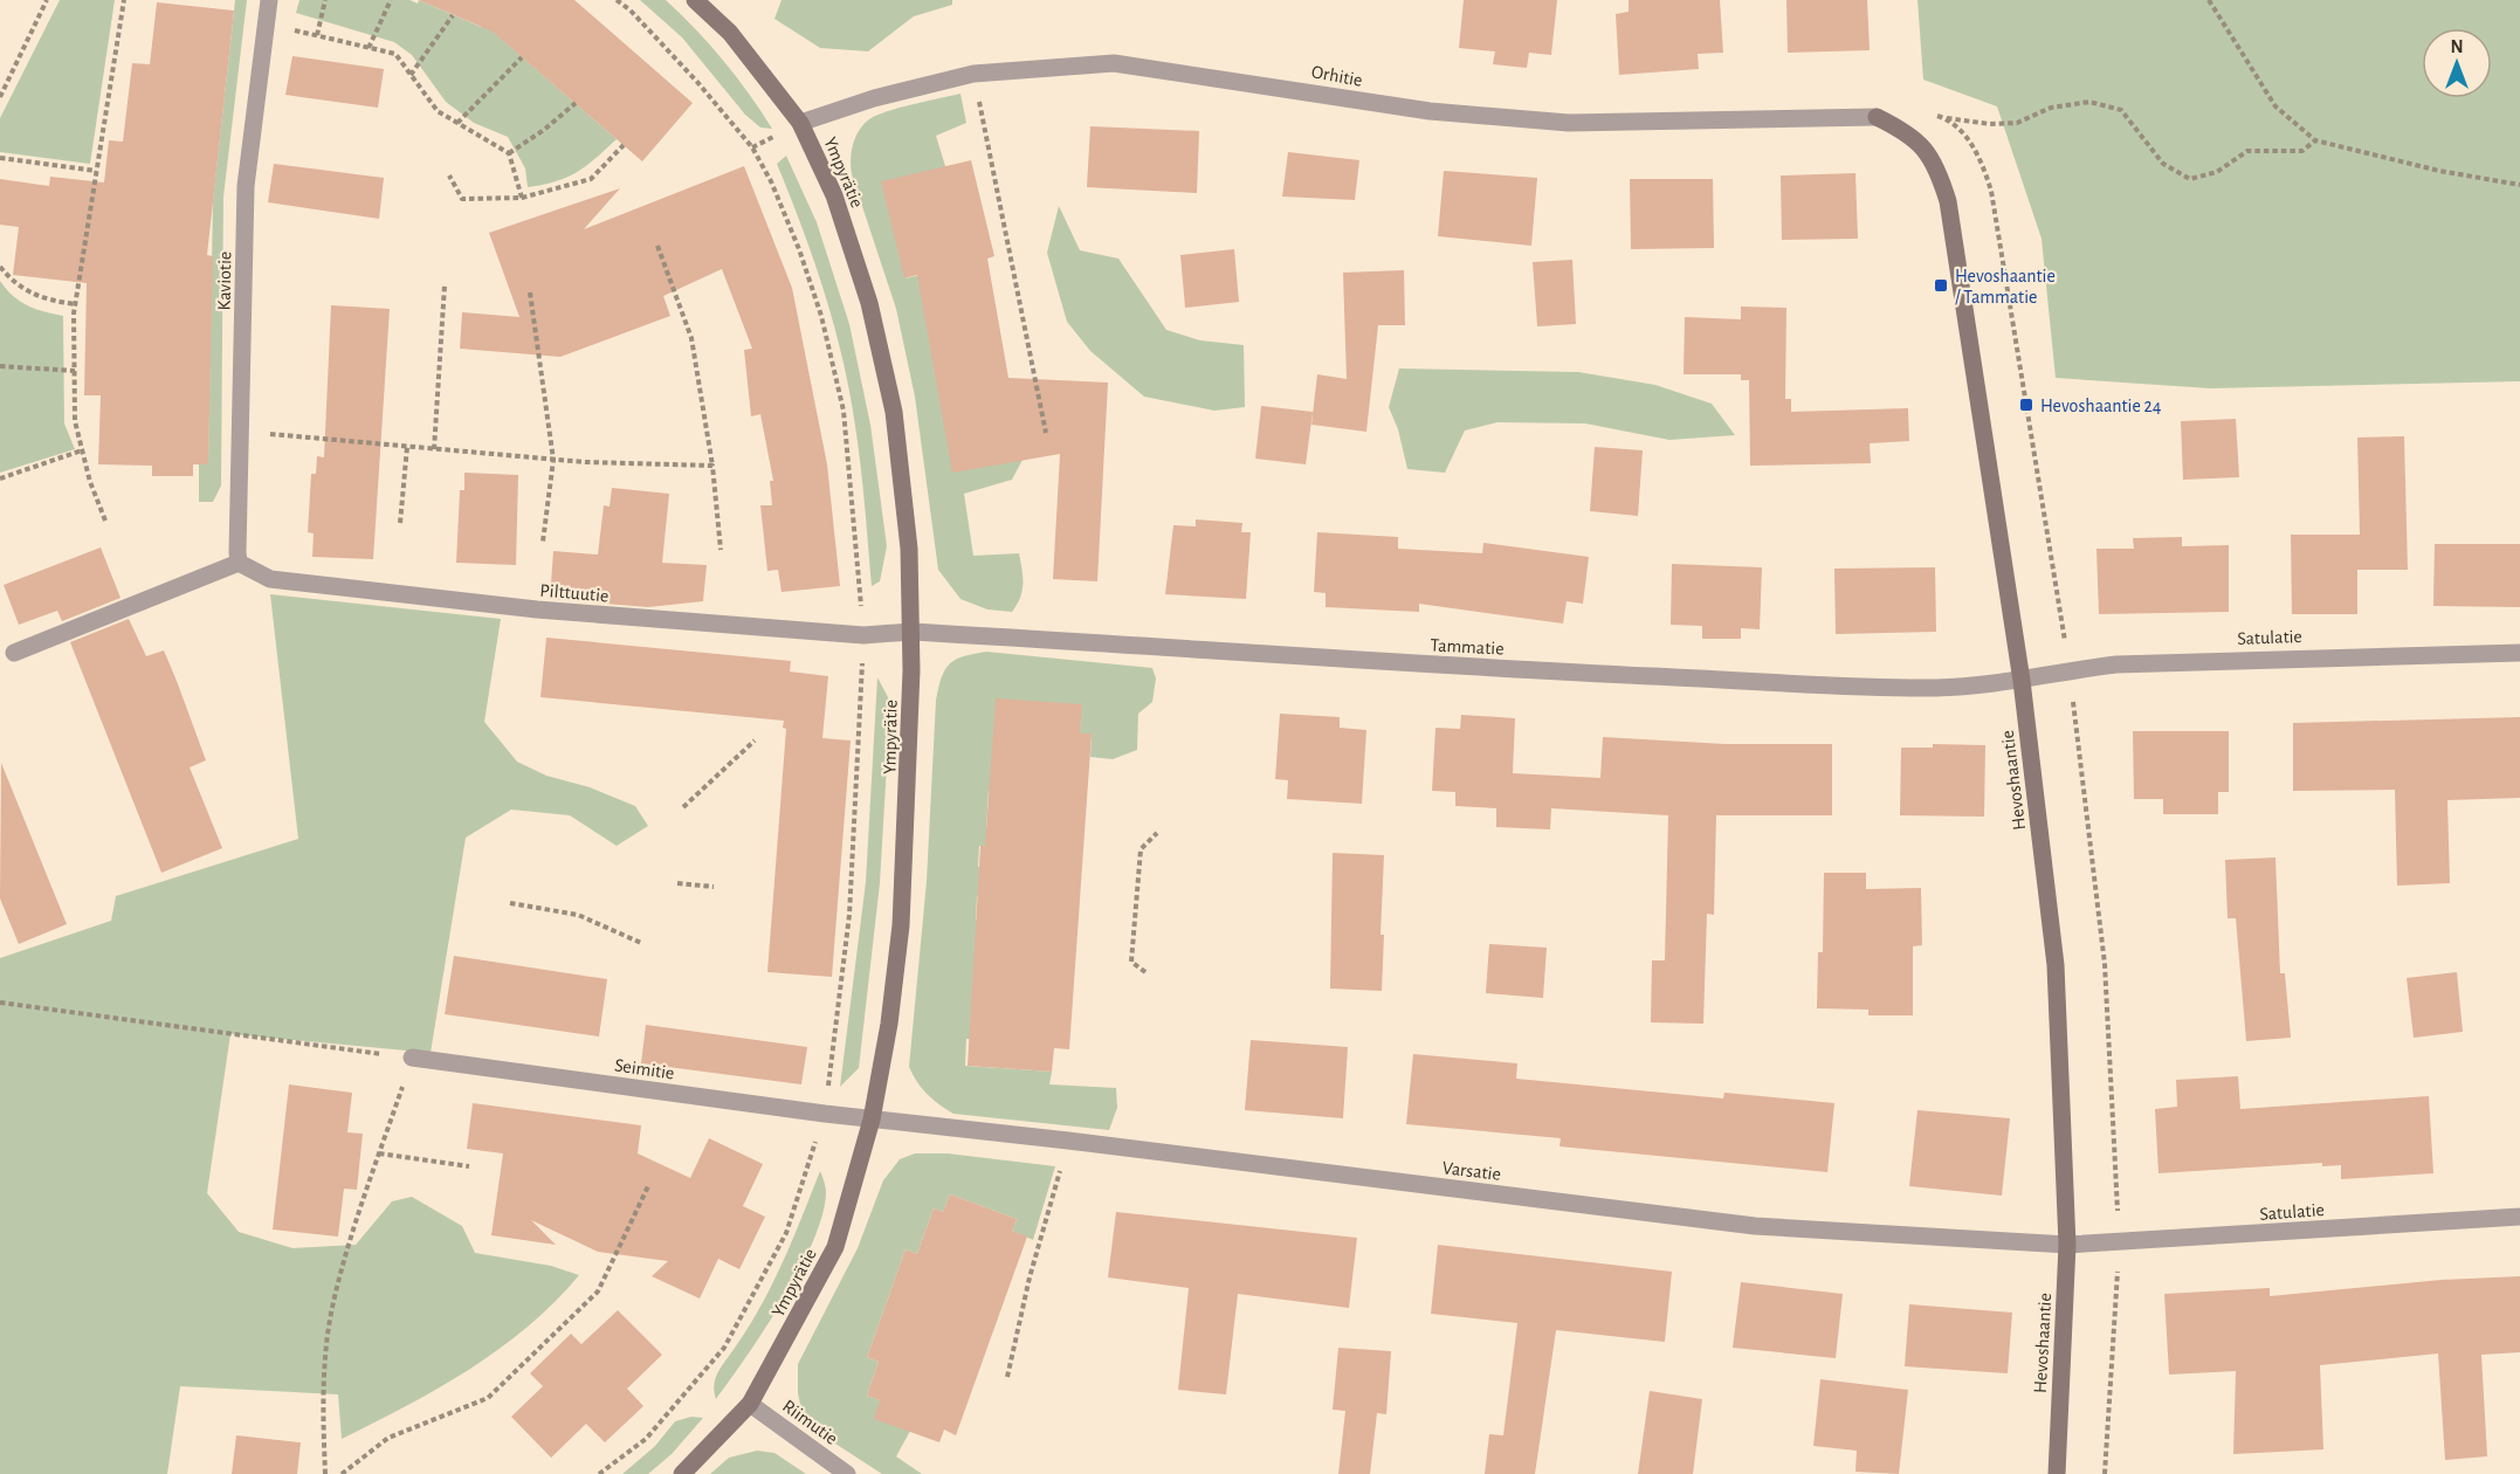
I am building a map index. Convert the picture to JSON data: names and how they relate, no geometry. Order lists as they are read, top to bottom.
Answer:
{
  "streets": {
    "street": [
      "Orhitie",
      "Ympyrätie",
      "Kaviotie",
      "Pilttuutie",
      "Satulatie",
      "Tammatie",
      "Hevoshaantie",
      "Seimitie",
      "Varsatie",
      "Riimutie"
    ]
  },
  "crossings": [
    ["Orhitie", "Ympyrätie"],
    ["Orhitie", "Hevoshaantie"],
    ["Ympyrätie", "Pilttuutie"],
    ["Ympyrätie", "Tammatie"],
    ["Ympyrätie", "Seimitie"],
    ["Ympyrätie", "Varsatie"],
    ["Ympyrätie", "Riimutie"],
    ["Kaviotie", "Pilttuutie"],
    ["Pilttuutie", "Tammatie"],
    ["Satulatie", "Tammatie"],
    ["Satulatie", "Hevoshaantie"],
    ["Satulatie", "Varsatie"],
    ["Tammatie", "Hevoshaantie"],
    ["Hevoshaantie", "Varsatie"],
    ["Seimitie", "Varsatie"]
  ],
  "places": {
    "transit": ["Hevoshaantie / Tammatie", "Hevoshaantie 24"]
  },
  "north": "top"
}
